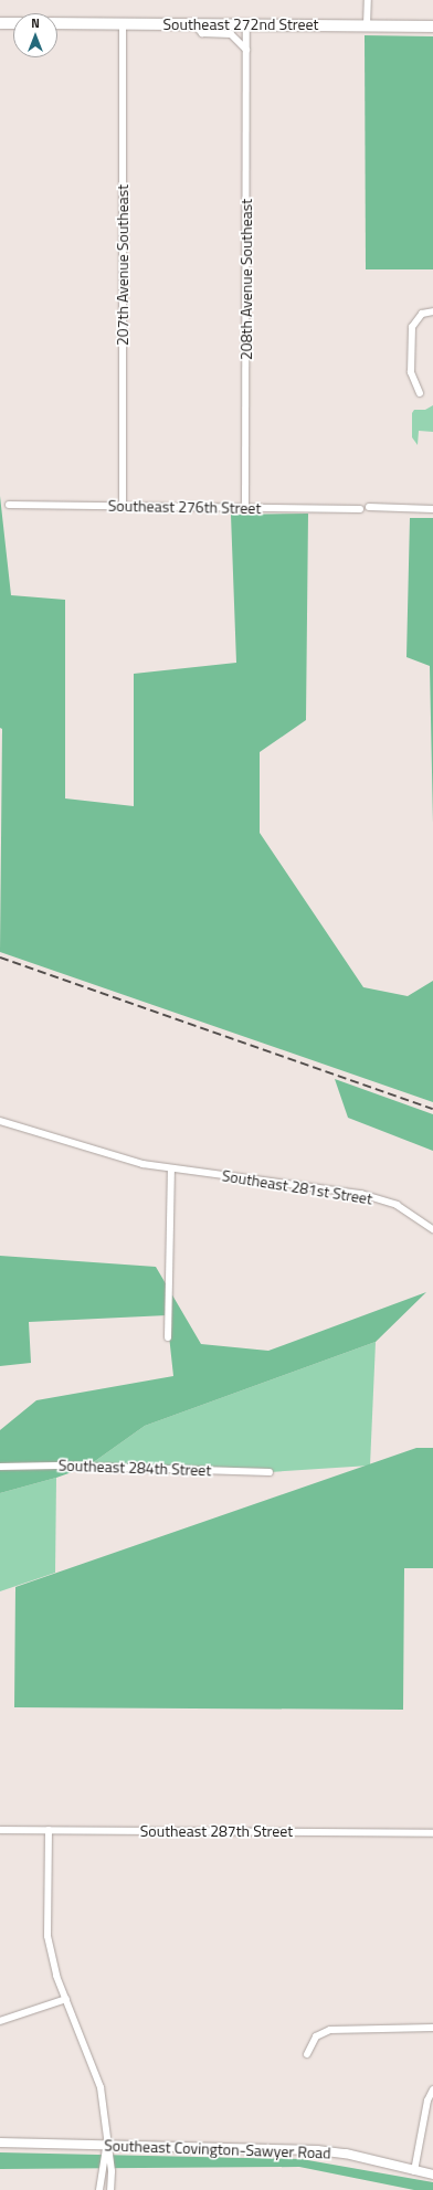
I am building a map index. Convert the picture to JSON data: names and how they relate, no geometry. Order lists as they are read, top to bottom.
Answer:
{
  "streets": {
    "main road": ["Southeast 272nd Street"],
    "street": [
      "207th Avenue Southeast",
      "208th Avenue Southeast",
      "Southeast 276th Street",
      "Southeast 281st Street",
      "Southeast 284th Street",
      "Southeast 287th Street",
      "Southeast Covington-Sawyer Road"
    ]
  },
  "crossings": [
    ["Southeast 272nd Street", "207th Avenue Southeast"],
    ["Southeast 272nd Street", "208th Avenue Southeast"],
    ["207th Avenue Southeast", "Southeast 276th Street"],
    ["208th Avenue Southeast", "Southeast 276th Street"]
  ],
  "north": "top"
}
